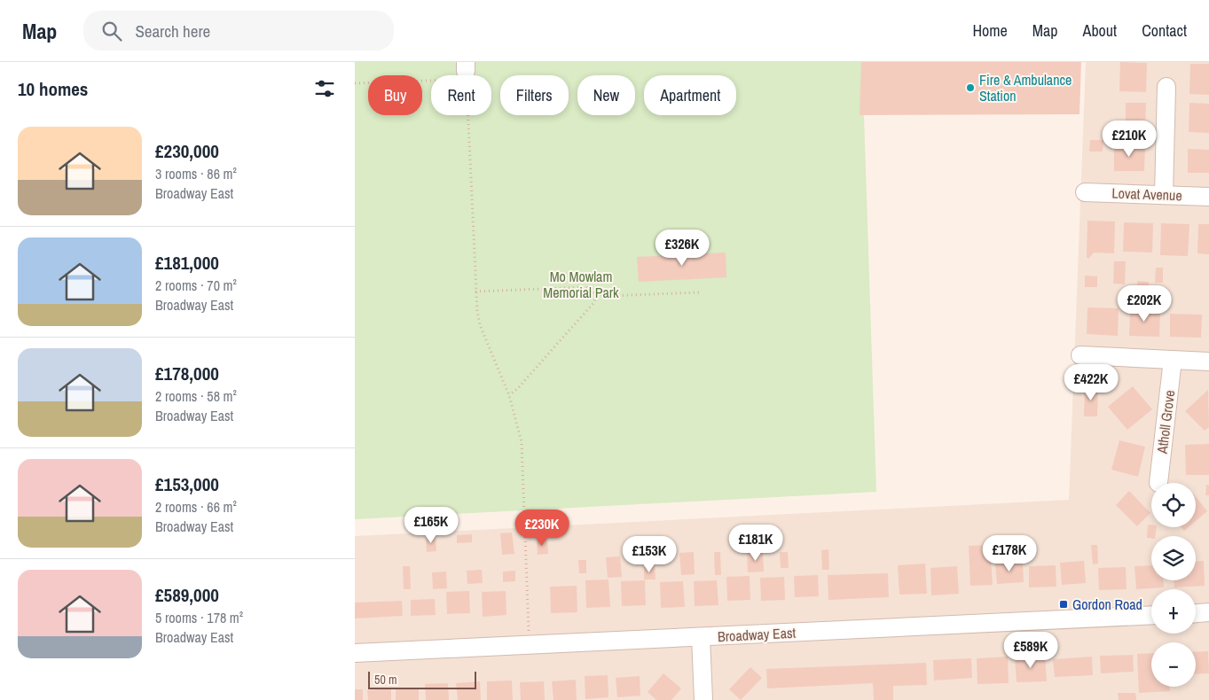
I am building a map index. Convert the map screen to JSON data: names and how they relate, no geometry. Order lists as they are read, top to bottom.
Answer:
{
  "streets": {
    "street": ["Lovat Avenue", "Atholl Grove", "Broadway East"]
  },
  "parks": ["Mo Mowlam Memorial Park"],
  "places": {
    "other": ["Fire & Ambulance Station"],
    "transit": ["Gordon Road"]
  },
  "scale_bar": "50 m",
  "page": {
    "header": "Map",
    "search": "Search here",
    "nav": [
      "Home",
      "Map",
      "About",
      "Contact"
    ],
    "heading": "10 homes",
    "chip": [
      "Buy",
      "Rent",
      "Filters",
      "New",
      "Apartment"
    ],
    "list": [
      {
        "name": "£230,000",
        "note": "3 rooms · 86 m² · Broadway East"
      },
      {
        "name": "£181,000",
        "note": "2 rooms · 70 m² · Broadway East"
      },
      {
        "name": "£178,000",
        "note": "2 rooms · 58 m² · Broadway East"
      },
      {
        "name": "£153,000",
        "note": "2 rooms · 66 m² · Broadway East"
      },
      {
        "name": "£589,000",
        "note": "5 rooms · 178 m² · Broadway East"
      }
    ],
    "price": [
      "£210K",
      "£326K",
      "£202K",
      "£422K",
      "£165K",
      "£230K",
      "£181K",
      "£178K",
      "£153K",
      "£589K"
    ],
    "map_buttons": ["+", "−"],
    "scale": "50 m"
  }
}
